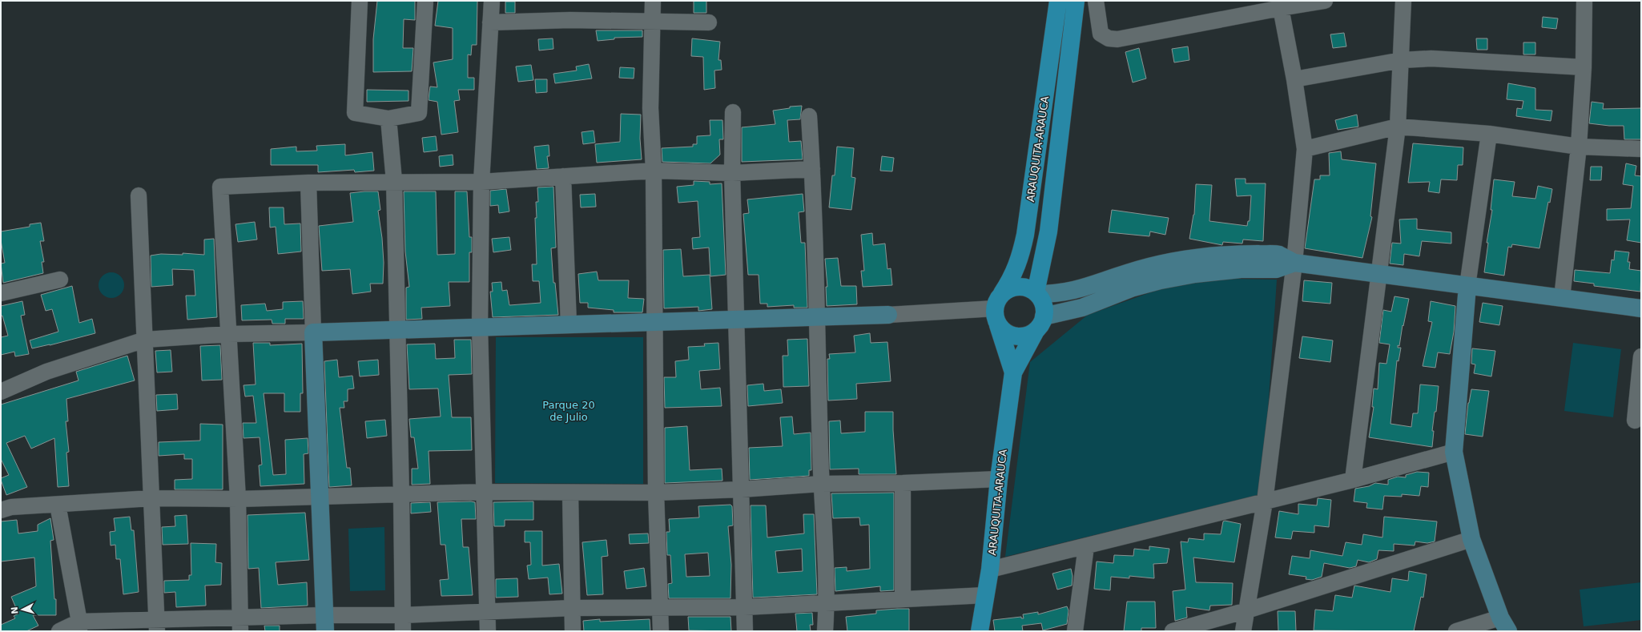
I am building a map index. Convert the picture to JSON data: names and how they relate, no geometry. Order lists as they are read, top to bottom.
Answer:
{
  "streets": {
    "main road": ["ARAUQUITA-ARAUCA"]
  },
  "parks": ["Parque 20 de Julio"],
  "north": "left"
}
